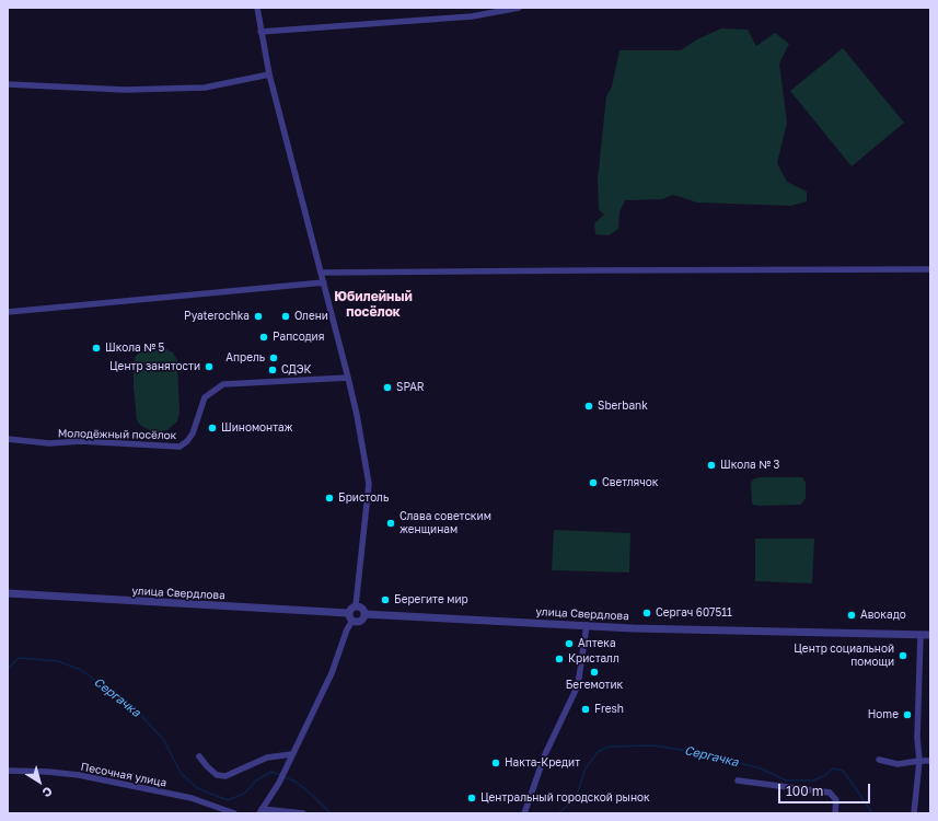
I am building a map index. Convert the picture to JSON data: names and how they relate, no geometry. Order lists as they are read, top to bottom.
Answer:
{
  "streets": {
    "street": ["Молодёжный посёлок", "улица Свердлова", "Песочная улица"]
  },
  "districts": ["Юбилейный посёлок"],
  "water": ["Сергачка"],
  "places": [
    "Pyaterochka",
    "Олени",
    "Рапсодия",
    "Школа № 5",
    "Апрель",
    "Центр занятости",
    "СДЭК",
    "SPAR",
    "Sberbank",
    "Шиномонтаж",
    "Школа № 3",
    "Светлячок",
    "Бристоль",
    "Слава советским женщинам",
    "Берегите мир",
    "Сергач 607511",
    "Авокадо",
    "Аптека",
    "Центр социальной помощи",
    "Кристалл",
    "Бегемотик",
    "Fresh",
    "Home",
    "Накта-Кредит",
    "Центральный городской рынок"
  ],
  "scale_bar": "100 m",
  "north": "bottom right"
}
